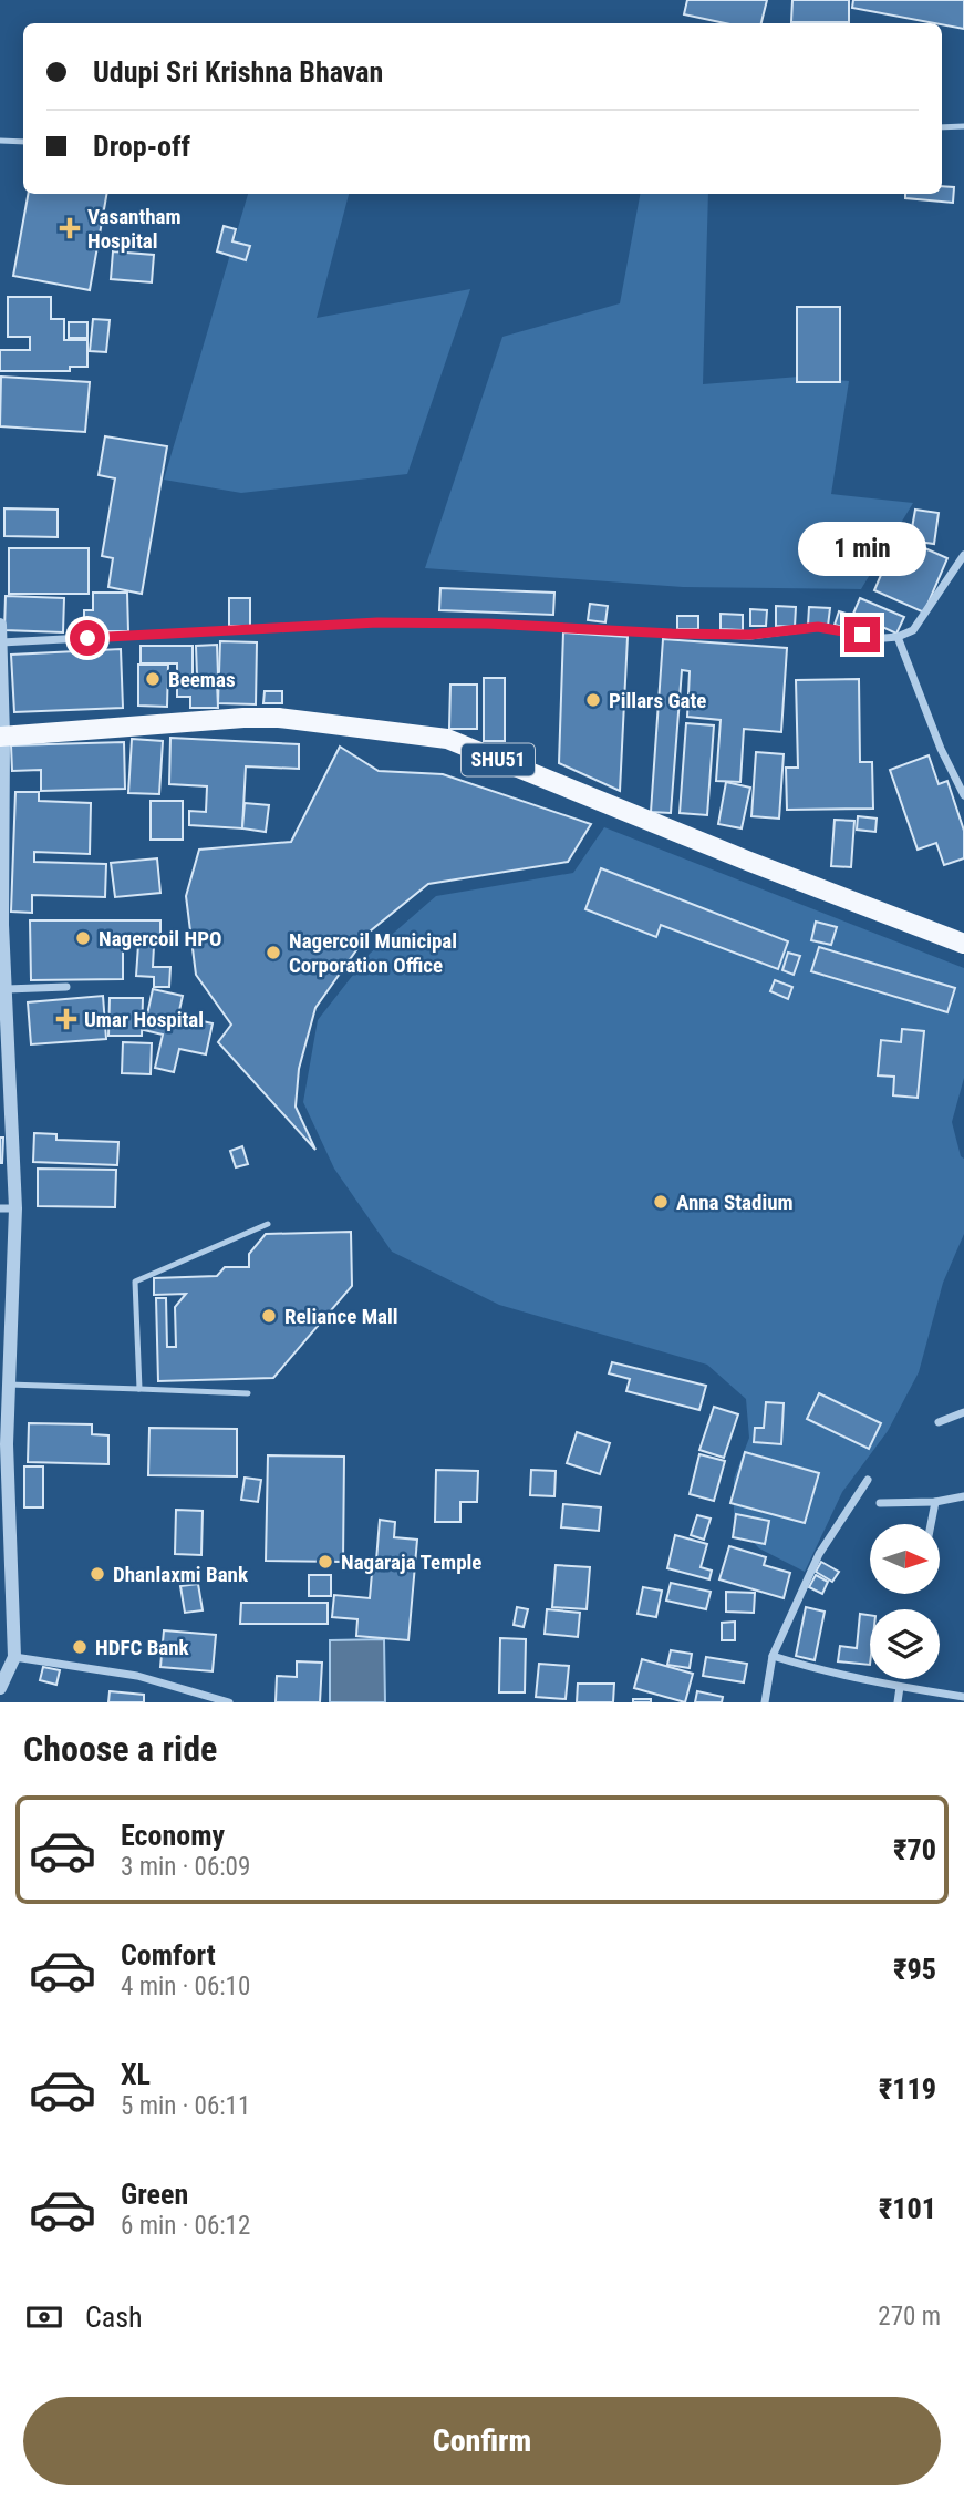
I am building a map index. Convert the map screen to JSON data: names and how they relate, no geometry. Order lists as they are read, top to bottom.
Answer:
{
  "streets": {
    "main road": ["SHU51"]
  },
  "places": {
    "health": ["Vasantham Hospital", "Umar Hospital"],
    "other": [
      "Beemas",
      "Pillars Gate",
      "Nagercoil HPO",
      "Nagercoil Municipal Corporation Office",
      "Anna Stadium",
      "Reliance Mall",
      "Nagaraja Temple",
      "Dhanlaxmi Bank",
      "HDFC Bank"
    ]
  },
  "north": "right",
  "page": {
    "banner": ["Udupi Sri Krishna Bhavan", "Drop-off"],
    "bubble": "1 min",
    "heading": "Choose a ride",
    "list": [
      {
        "name": "Economy",
        "note": "3 min · 06:09",
        "value": "₹70"
      },
      {
        "name": "Comfort",
        "note": "4 min · 06:10",
        "value": "₹95"
      },
      {
        "name": "XL",
        "note": "5 min · 06:11",
        "value": "₹119"
      },
      {
        "name": "Green",
        "note": "6 min · 06:12",
        "value": "₹101"
      }
    ],
    "pay": ["Cash", "270 m"],
    "buttons": "Confirm"
  }
}
